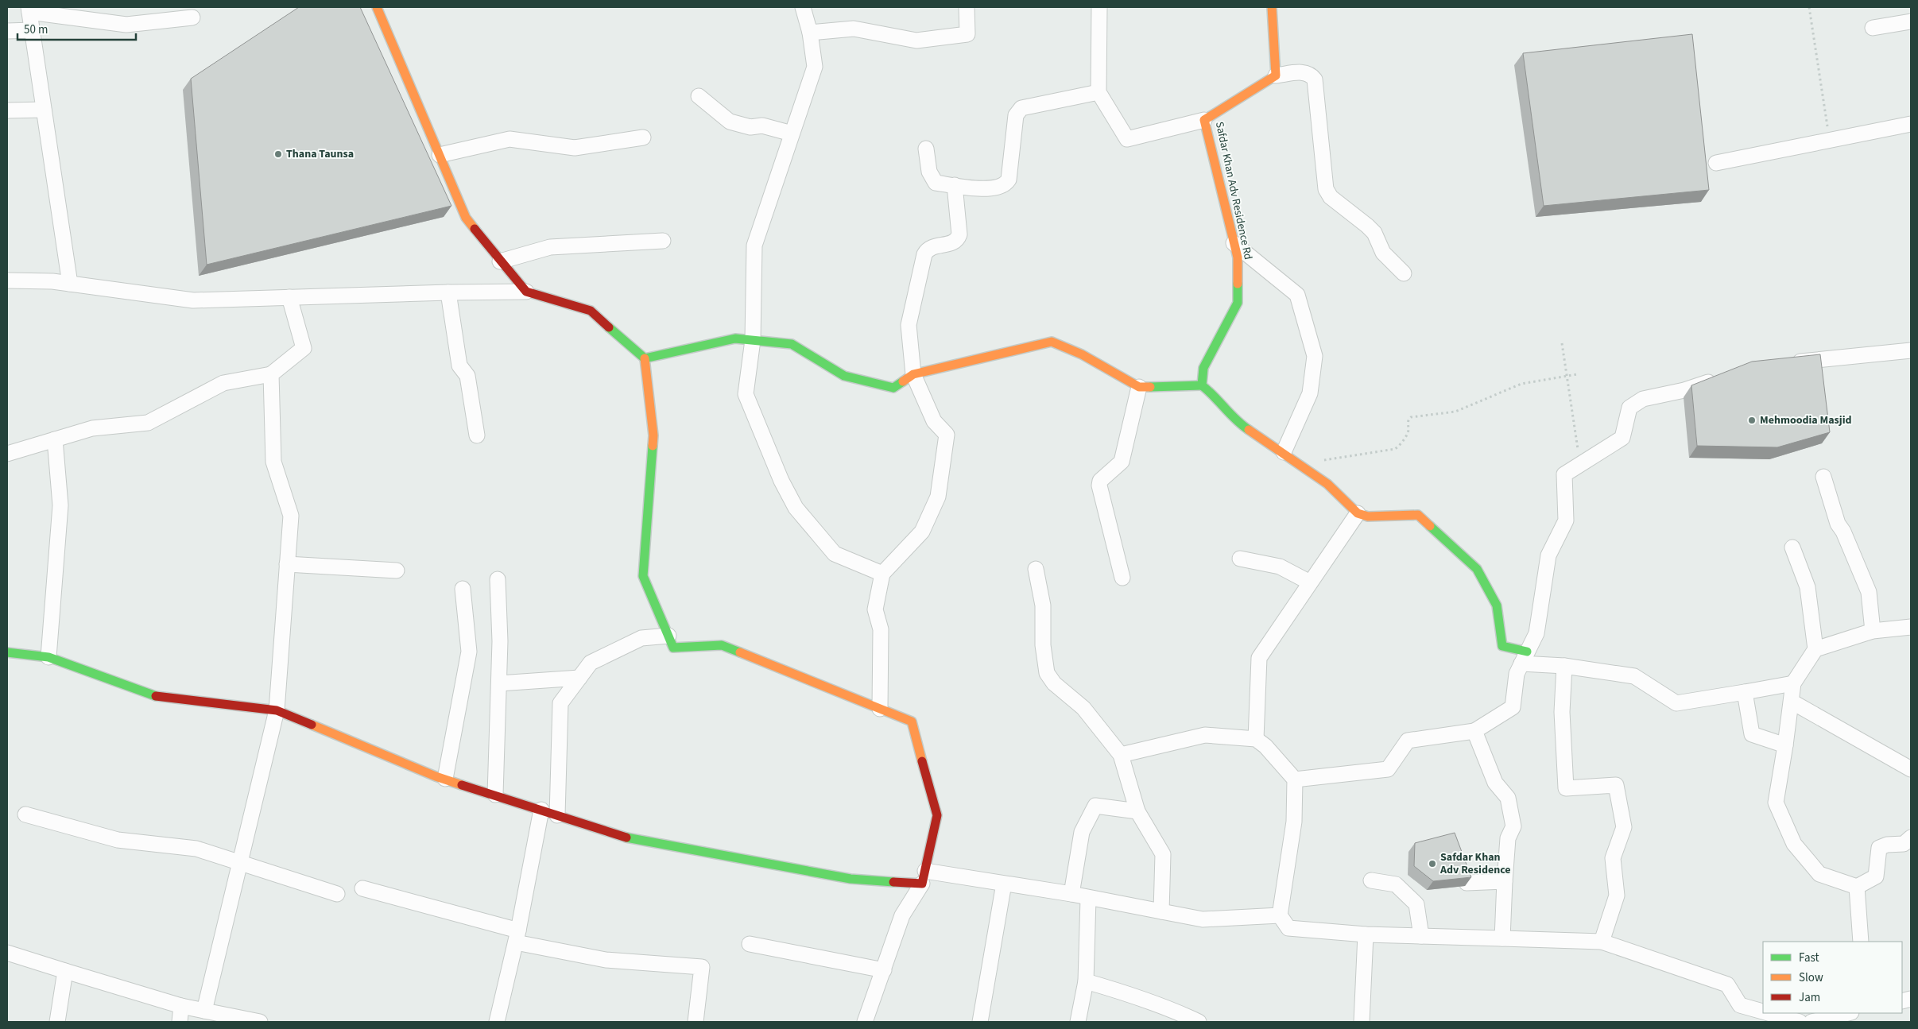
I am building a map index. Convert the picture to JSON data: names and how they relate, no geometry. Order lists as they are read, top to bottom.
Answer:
{
  "streets": {
    "street": ["Safdar Khan Adv Residence Rd"]
  },
  "places": ["Thana Taunsa", "Mehmoodia Masjid", "Safdar Khan Adv Residence"],
  "legend": ["Fast", "Slow", "Jam"],
  "scale_bar": "50 m"
}
